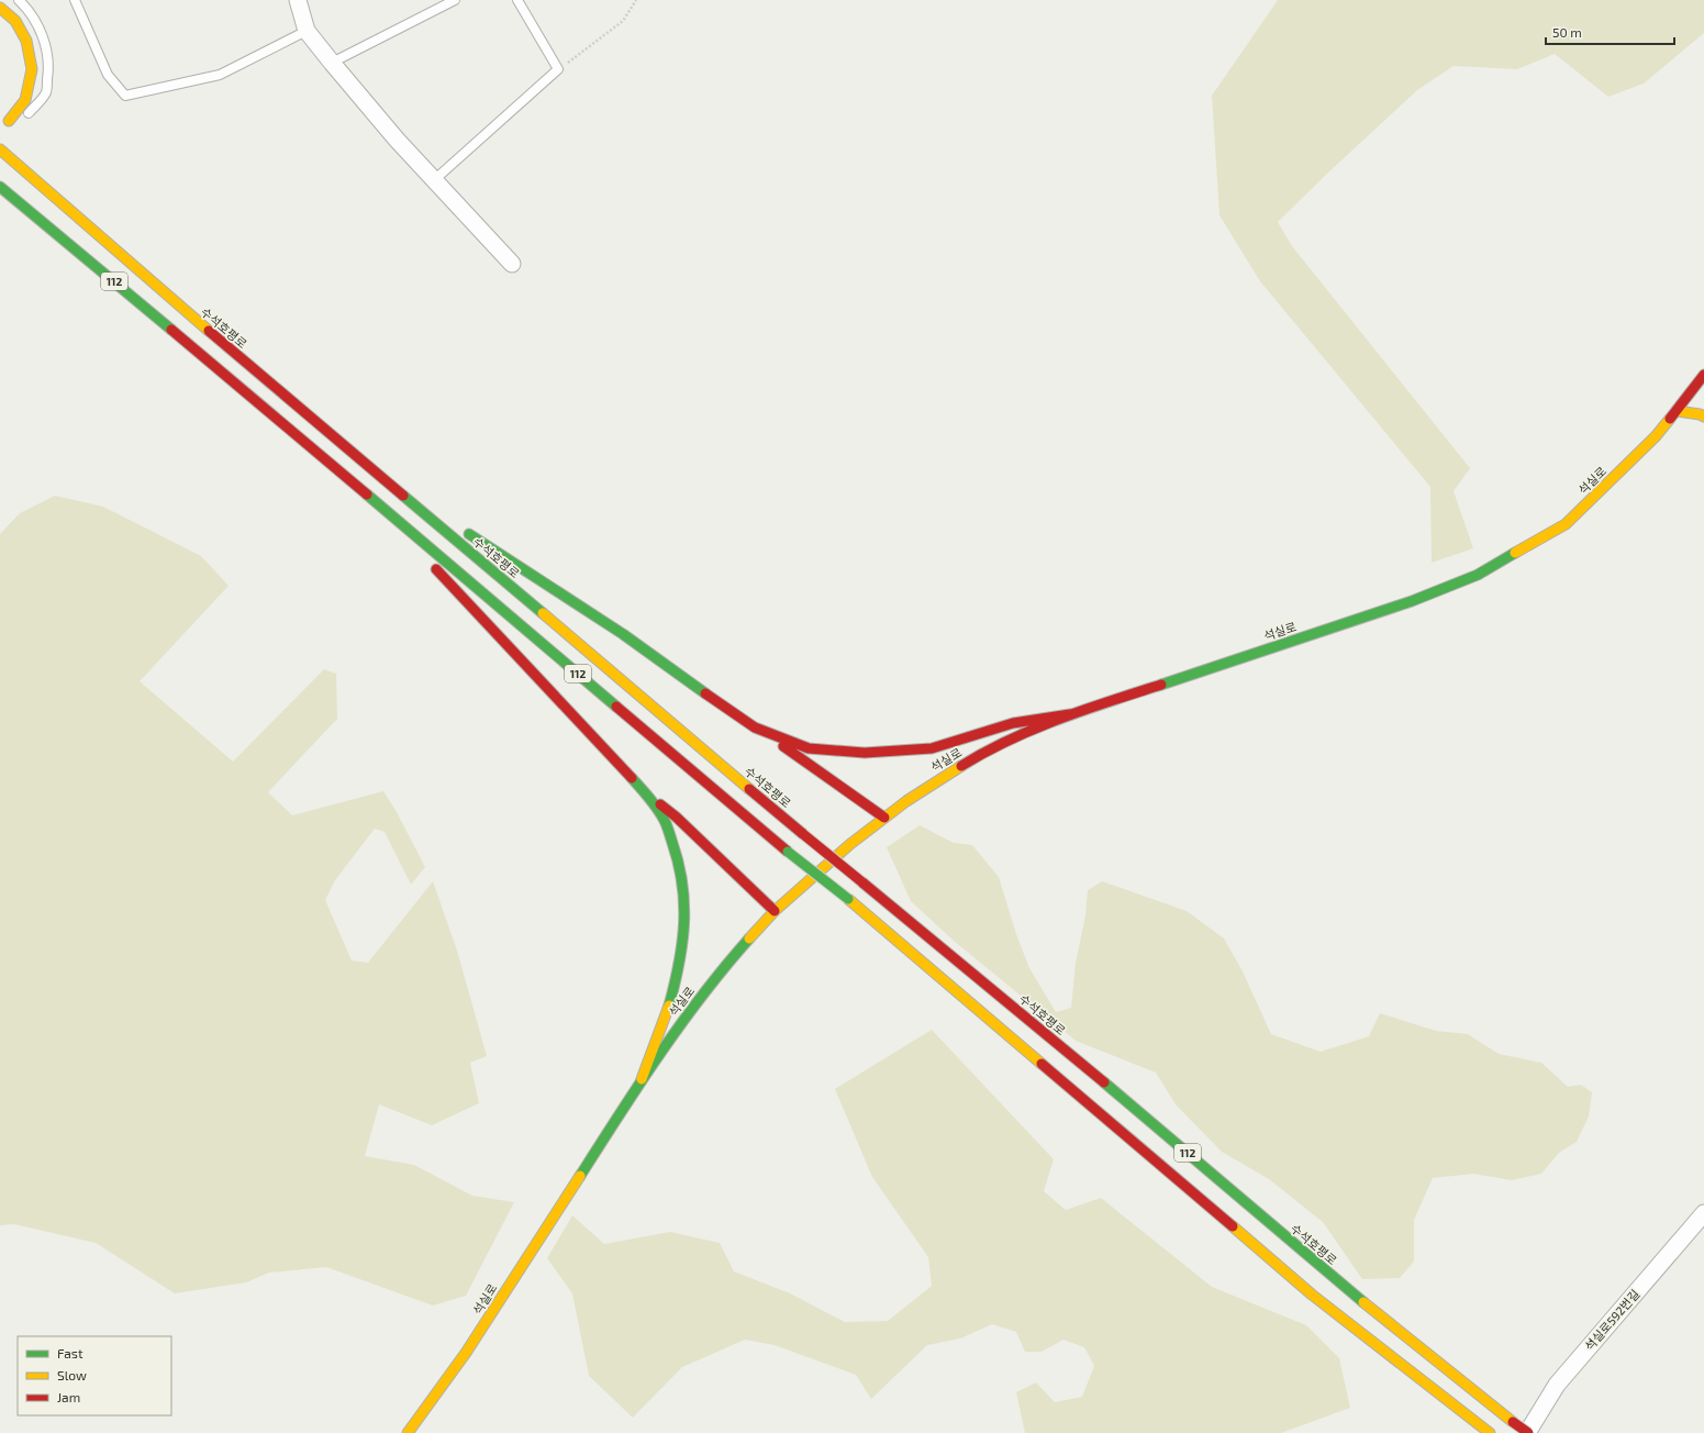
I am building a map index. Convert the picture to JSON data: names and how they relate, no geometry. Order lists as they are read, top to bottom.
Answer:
{
  "streets": {
    "main road": ["112", "수석호평로", "석실로"],
    "street": ["석실로592번길"]
  },
  "crossings": [
    ["수석호평로", "석실로592번길"]
  ],
  "legend": ["Fast", "Slow", "Jam"],
  "scale_bar": "50 m"
}
